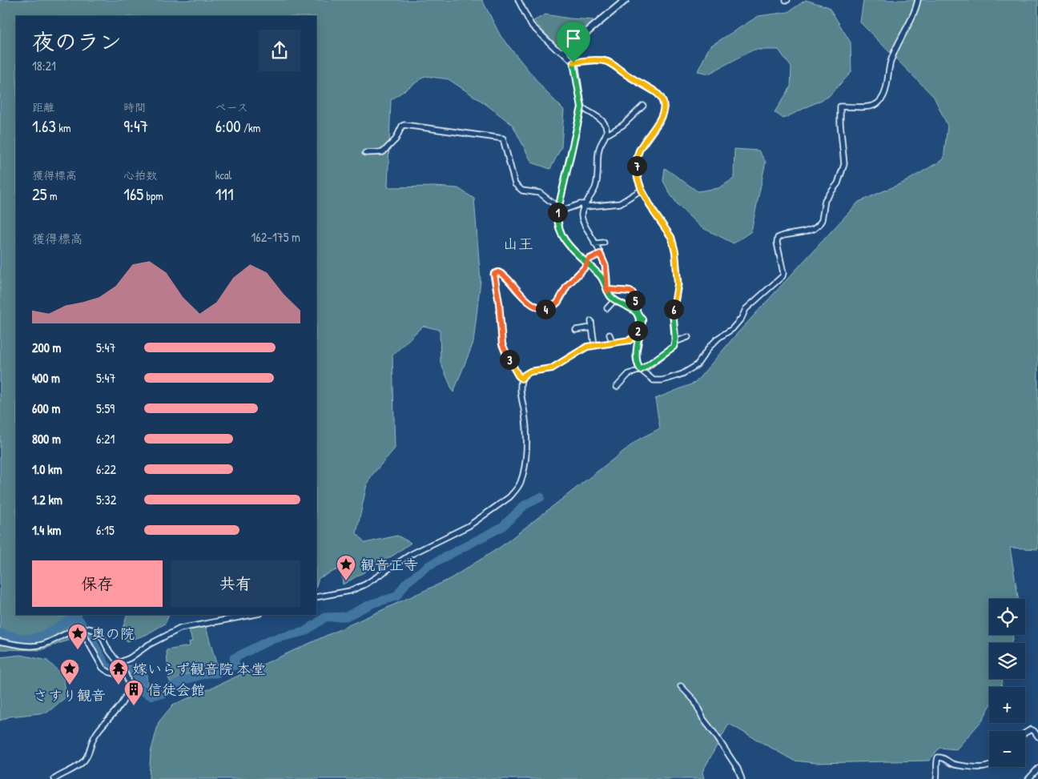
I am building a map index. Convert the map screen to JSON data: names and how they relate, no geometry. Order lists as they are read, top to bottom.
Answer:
{
  "districts": ["山王"],
  "places": {
    "place": ["観音正寺", "奥の院", "さすり観音"],
    "temple": ["嫁いらず観音院 本堂"],
    "building": ["信徒会館"]
  },
  "page": {
    "heading": ["夜のラン", "18:21"],
    "stats": [
      ["距離", "1.63 km"],
      ["時間", "9:47"],
      ["ペース", "6:00 /km"],
      ["獲得標高", "25 m"],
      ["心拍数", "165 bpm"],
      ["kcal", "111"]
    ],
    "pins": [
      "7",
      "1",
      "5",
      "4",
      "6",
      "2",
      "3"
    ],
    "chart": ["獲得標高", "162–175 m"],
    "list": [
      {
        "name": "200 m",
        "note": "5:47"
      },
      {
        "name": "400 m",
        "note": "5:47"
      },
      {
        "name": "600 m",
        "note": "5:59"
      },
      {
        "name": "800 m",
        "note": "6:21"
      },
      {
        "name": "1.0 km",
        "note": "6:22"
      },
      {
        "name": "1.2 km",
        "note": "5:32"
      },
      {
        "name": "1.4 km",
        "note": "6:15"
      }
    ],
    "buttons": ["保存", "共有"],
    "map_buttons": ["+", "−"]
  }
}
